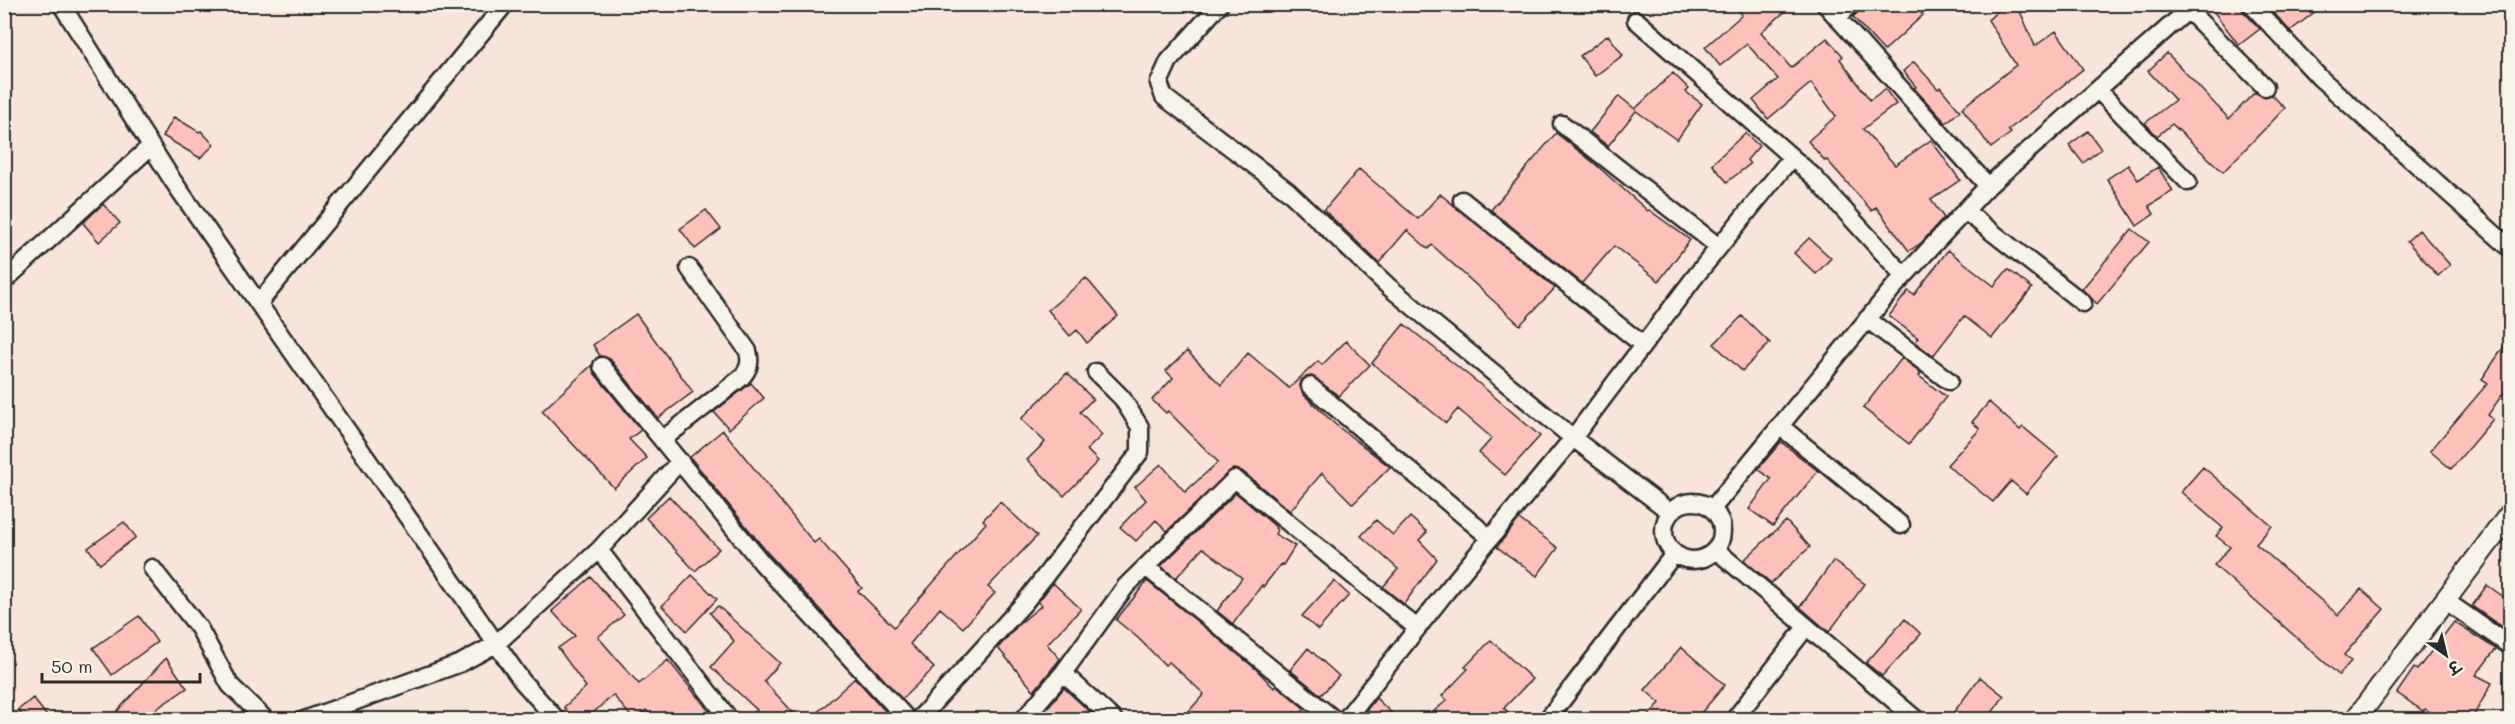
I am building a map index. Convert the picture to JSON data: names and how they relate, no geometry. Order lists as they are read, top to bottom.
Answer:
{
  "scale_bar": "50 m",
  "north": "bottom right"
}
